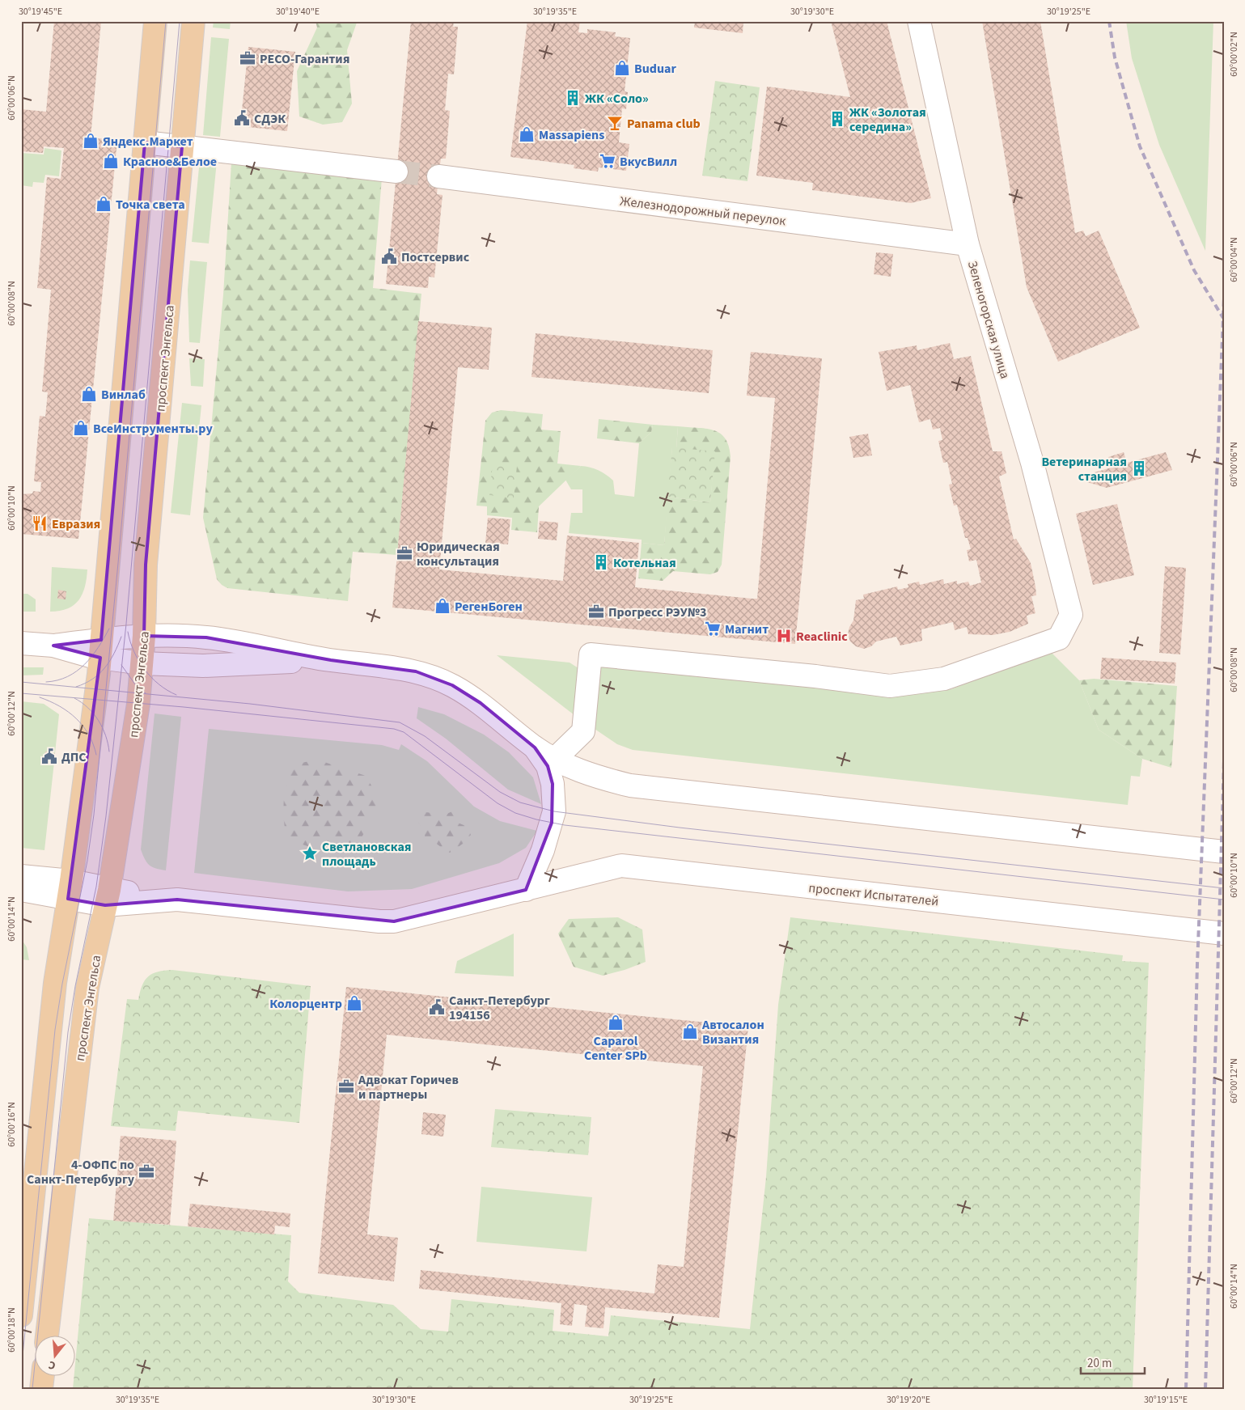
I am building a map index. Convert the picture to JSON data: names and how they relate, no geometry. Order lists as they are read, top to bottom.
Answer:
{
  "streets": {
    "main road": [
      "Железнодорожный переулок",
      "Зеленогорская улица",
      "проспект Энгельса",
      "проспект Испытателей"
    ]
  },
  "crossings": [
    ["Железнодорожный переулок", "Зеленогорская улица"]
  ],
  "places": {
    "office": [
      "РЕСО-Гарантия",
      "Юридическая консультация",
      "Прогресс РЭУ№3",
      "Адвокат Горичев и партнеры",
      "4-ОФПС по Санкт-Петербургу"
    ],
    "shop": [
      "Buduar",
      "Massapiens",
      "Яндекс.Маркет",
      "Красное&Белое",
      "Точка света",
      "Винлаб",
      "ВсеИнструменты.ру",
      "РегенБоген",
      "Колорцентр",
      "Caparol Сenter SPb",
      "Автосалон Византия"
    ],
    "building": [
      "ЖК «Соло»",
      "ЖК «Золотая середина»",
      "Ветеринарная станция",
      "Котельная"
    ],
    "public building": [
      "СДЭК",
      "Постсервис",
      "ДПС",
      "Санкт-Петербург 194156"
    ],
    "bar": ["Panama club"],
    "supermarket": ["ВкусВилл", "Магнит"],
    "restaurant": ["Евразия"],
    "hospital": ["Reaclinic"],
    "place": ["Светлановская площадь"]
  },
  "scale_bar": "20 m",
  "north": "bottom",
  "coordinates": [
    "30°19'45\"E",
    "30°19'40\"E",
    "30°19'35\"E",
    "30°19'30\"E",
    "30°19'25\"E",
    "60°00'02\"N",
    "60°00'06\"N",
    "60°00'04\"N",
    "60°00'08\"N",
    "60°00'10\"N",
    "60°00'12\"N",
    "60°00'14\"N",
    "60°00'16\"N",
    "60°00'18\"N",
    "30°19'20\"E",
    "30°19'15\"E"
  ]
}
